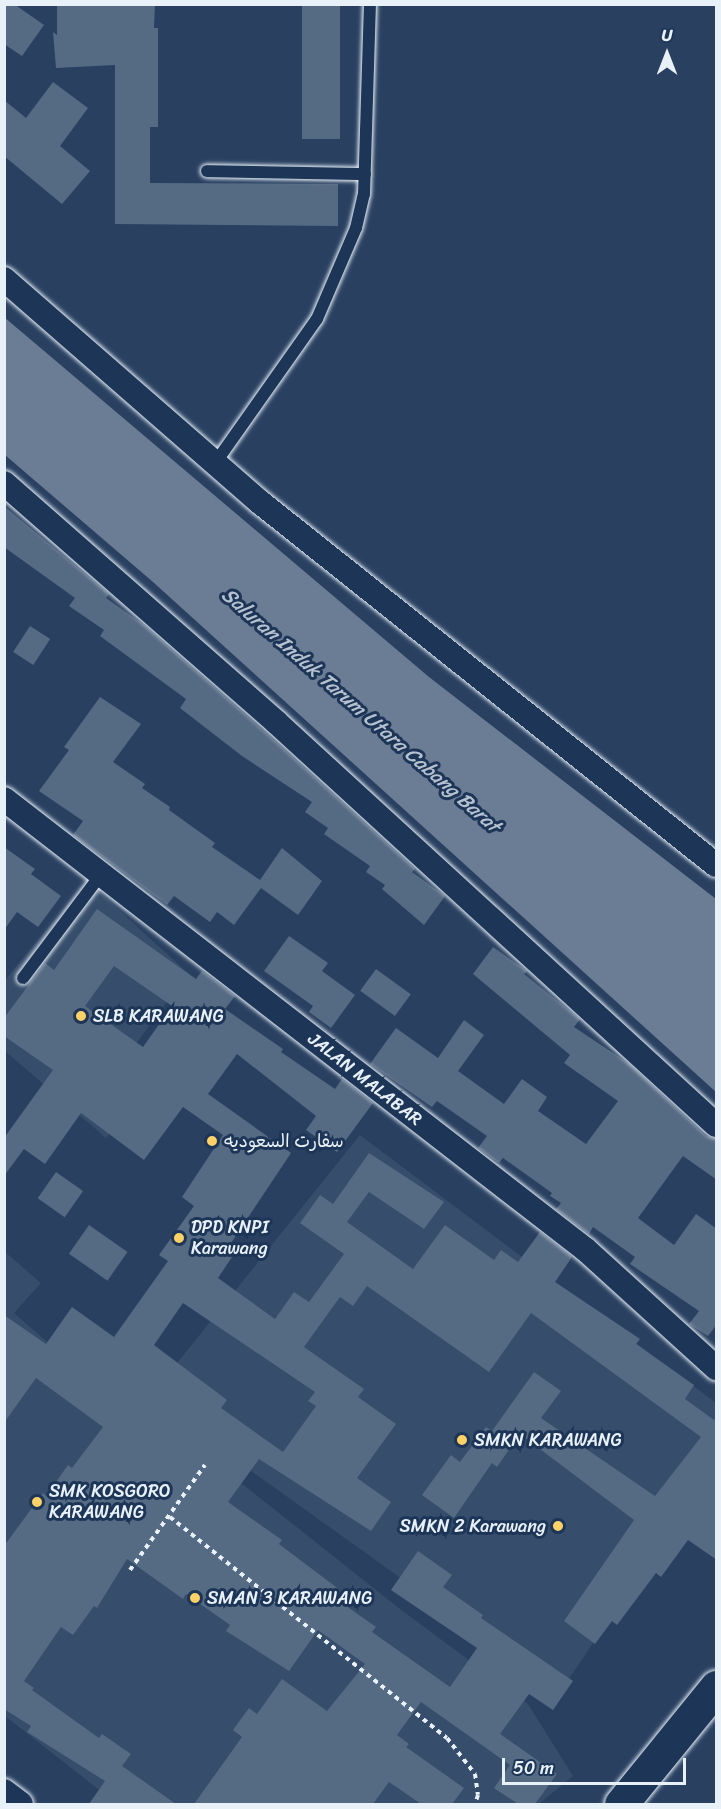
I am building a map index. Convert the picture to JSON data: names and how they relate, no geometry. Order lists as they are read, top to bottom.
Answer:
{
  "streets": {
    "street": ["JALAN MALABAR"]
  },
  "water": ["Saluran Induk Tarum Utara Cabang Barat"],
  "places": [
    "SLB KARAWANG",
    "سفارت السعوديه",
    "DPD KNPI Karawang",
    "SMKN KARAWANG",
    "SMK KOSGORO KARAWANG",
    "SMKN 2 Karawang",
    "SMAN 3 KARAWANG"
  ],
  "scale_bar": "50 m",
  "north": "top"
}
